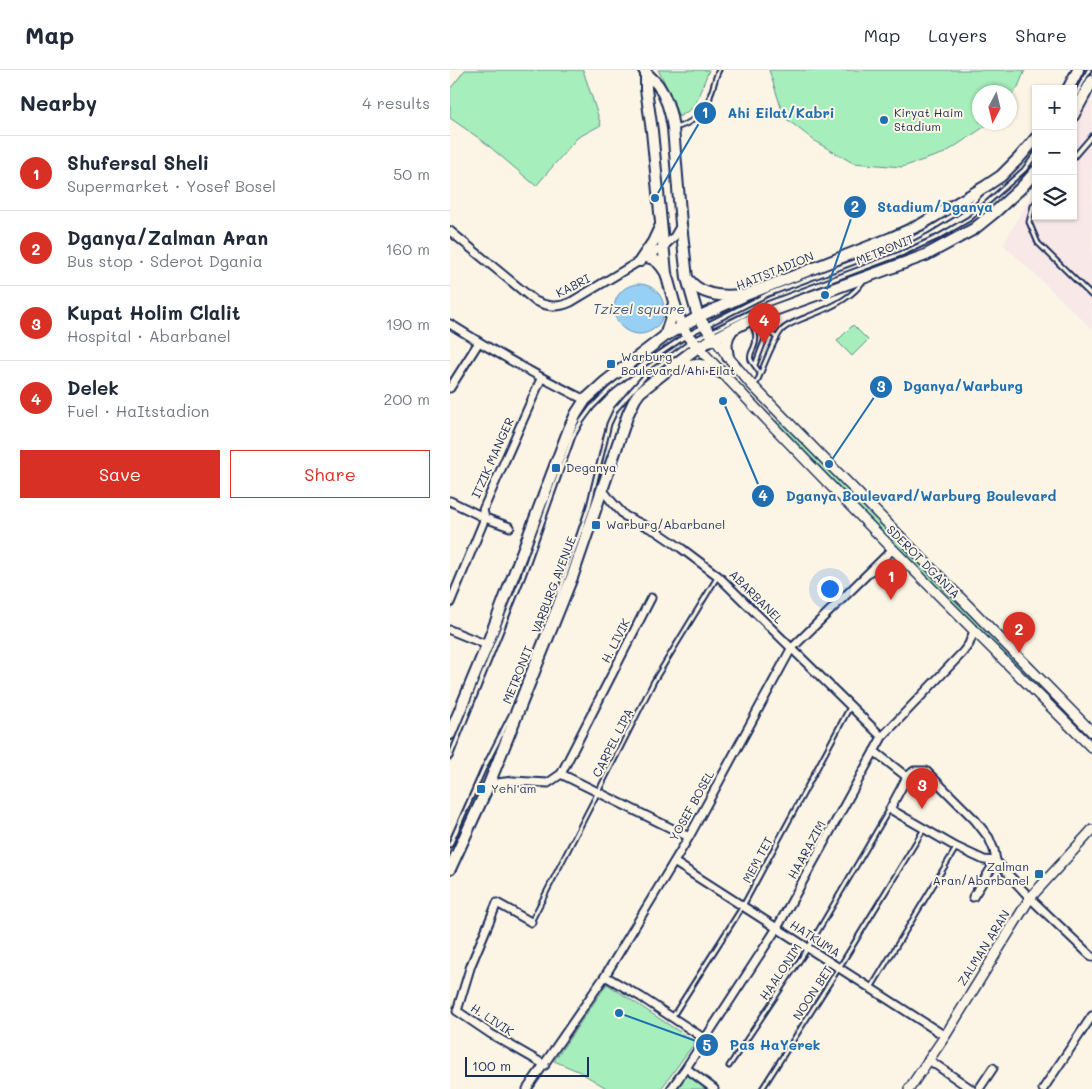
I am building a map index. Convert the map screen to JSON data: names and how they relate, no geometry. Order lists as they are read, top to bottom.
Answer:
{
  "streets": {
    "main road": ["HAITSTADION", "VARBURG AVENUE"],
    "street": [
      "KABRI",
      "ITZIK MANGER",
      "SDEROT DGANIA",
      "ABARBANEL",
      "H. LIVIK",
      "YOSEF BOSEL",
      "HAARAZIM",
      "HATKUMA",
      "ZALMAN ARAN"
    ],
    "lane": [
      "METRONIT",
      "CARPEL LIPA",
      "MEM TET",
      "HAALONIM",
      "NOON BET"
    ]
  },
  "crossings": [
    ["METRONIT", "HAITSTADION"],
    ["METRONIT", "SDEROT DGANIA"],
    ["METRONIT", "VARBURG AVENUE"],
    ["HAITSTADION", "VARBURG AVENUE"],
    ["SDEROT DGANIA", "VARBURG AVENUE"],
    ["SDEROT DGANIA", "YOSEF BOSEL"],
    ["SDEROT DGANIA", "HAARAZIM"],
    ["VARBURG AVENUE", "ABARBANEL"],
    ["ABARBANEL", "CARPEL LIPA"],
    ["ABARBANEL", "YOSEF BOSEL"],
    ["ABARBANEL", "HAARAZIM"],
    ["ABARBANEL", "MEM TET"],
    ["H. LIVIK", "CARPEL LIPA"],
    ["H. LIVIK", "YOSEF BOSEL"],
    ["YOSEF BOSEL", "HATKUMA"],
    ["HAARAZIM", "HATKUMA"],
    ["MEM TET", "HATKUMA"],
    ["HATKUMA", "ZALMAN ARAN"],
    ["HATKUMA", "HAALONIM"],
    ["HATKUMA", "NOON BET"]
  ],
  "water": ["Tzizel square"],
  "places": {
    "other": [
      "Kiryat Haim Stadium",
      "Ahi Eilat/Kabri",
      "Stadium/Dganya",
      "Dganya Boulevard/Warburg Boulevard",
      "Dganya/Warburg",
      "Pas HaYerek"
    ],
    "transit": [
      "Warburg Boulevard/Ahi Eilat",
      "Deganya",
      "Warburg/Abarbanel",
      "Yehi'am",
      "Zalman Aran/Abarbanel"
    ]
  },
  "scale_bar": "100 m",
  "north": "bottom",
  "page": {
    "header": "Map",
    "nav": ["Map", "Layers", "Share"],
    "heading": ["Nearby", "4 results"],
    "map_buttons": ["+", "−"],
    "list": [
      {
        "mark": "1",
        "name": "Shufersal Sheli",
        "note": "Supermarket · Yosef Bosel",
        "value": "50 m"
      },
      {
        "mark": "2",
        "name": "Dganya/Zalman Aran",
        "note": "Bus stop · Sderot Dgania",
        "value": "160 m"
      },
      {
        "mark": "3",
        "name": "Kupat Holim Clalit",
        "note": "Hospital · Abarbanel",
        "value": "190 m"
      },
      {
        "mark": "4",
        "name": "Delek",
        "note": "Fuel · HaItstadion",
        "value": "200 m"
      }
    ],
    "pins": [
      "4",
      "1",
      "2",
      "3"
    ],
    "buttons": ["Save", "Share"],
    "scale": "100 m"
  }
}
